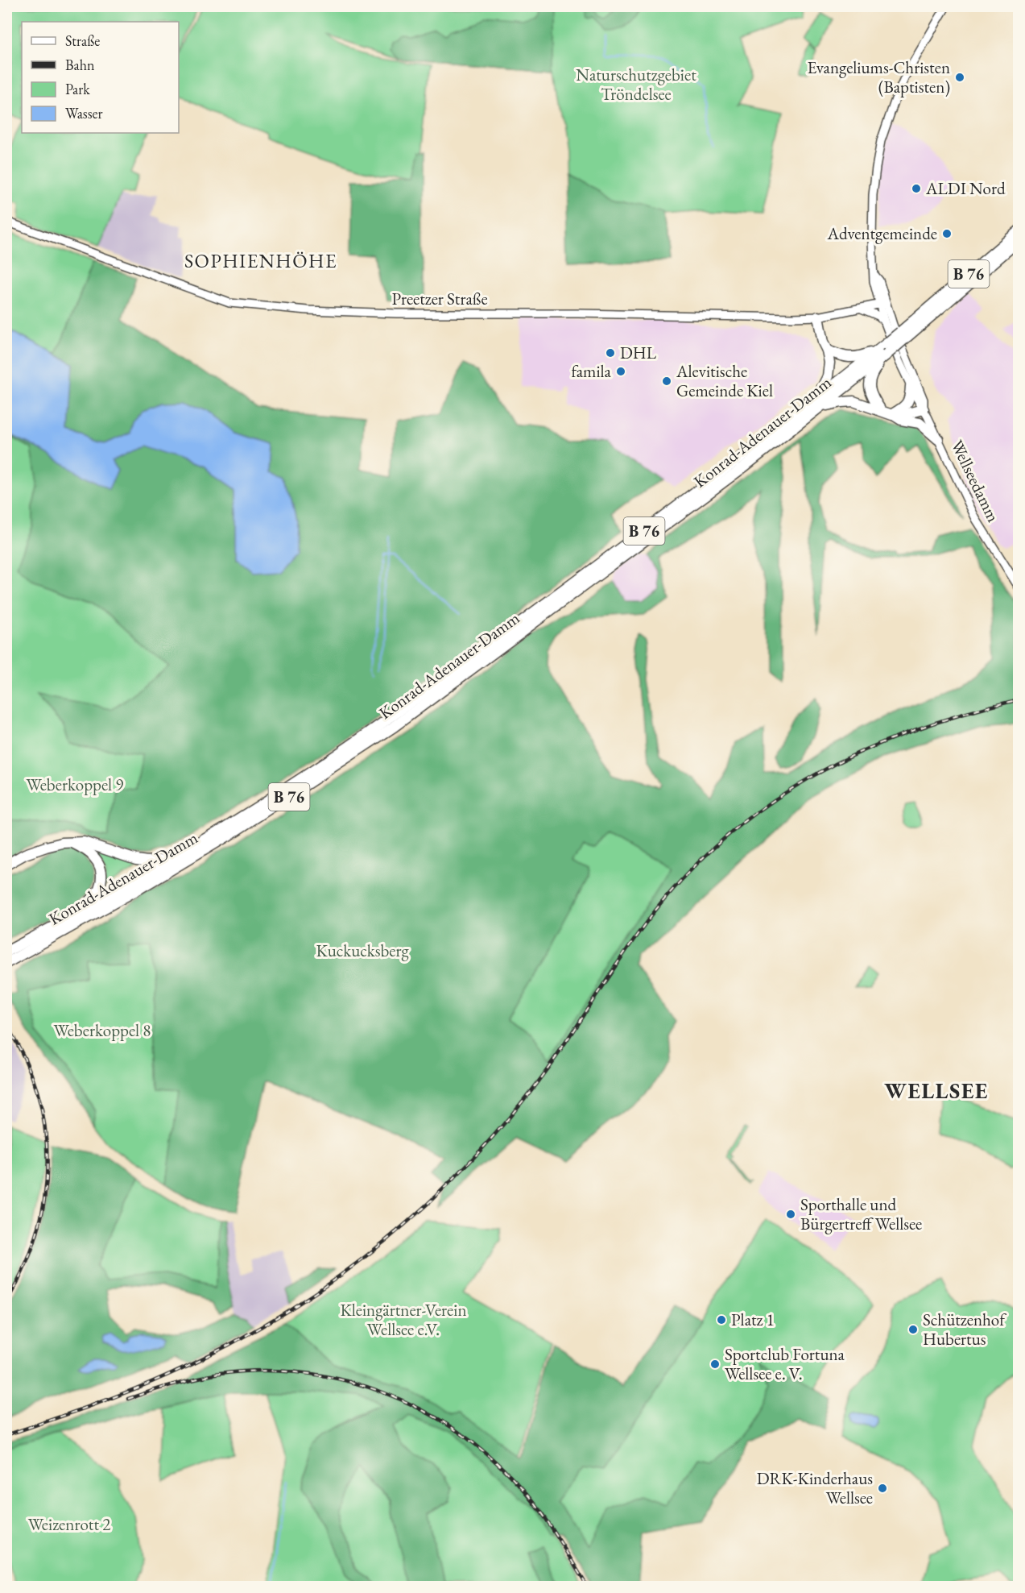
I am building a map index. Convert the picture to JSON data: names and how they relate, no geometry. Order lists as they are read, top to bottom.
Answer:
{
  "streets": {
    "highway": ["B 76", "Konrad-Adenauer-Damm"],
    "street": ["Preetzer Straße", "Wellseedamm"]
  },
  "crossings": [
    ["B 76", "Konrad-Adenauer-Damm"],
    ["Preetzer Straße", "Wellseedamm"]
  ],
  "districts": ["SOPHIENHÖHE", "WELLSEE"],
  "parks": [
    "Naturschutzgebiet Tröndelsee",
    "Weberkoppel 9",
    "Kuckucksberg",
    "Weberkoppel 8",
    "Kleingärtner-Verein Wellsee e.V.",
    "Weizenrott 2"
  ],
  "places": [
    "Evangeliums-Christen (Baptisten)",
    "ALDI Nord",
    "Adventgemeinde",
    "DHL",
    "famila",
    "Alevitische Gemeinde Kiel",
    "Sporthalle und Bürgertreff Wellsee",
    "Platz 1",
    "Schützenhof Hubertus",
    "Sportclub Fortuna Wellsee e. V.",
    "DRK-Kinderhaus Wellsee"
  ],
  "legend": [
    "Straße",
    "Bahn",
    "Park",
    "Wasser"
  ]
}
